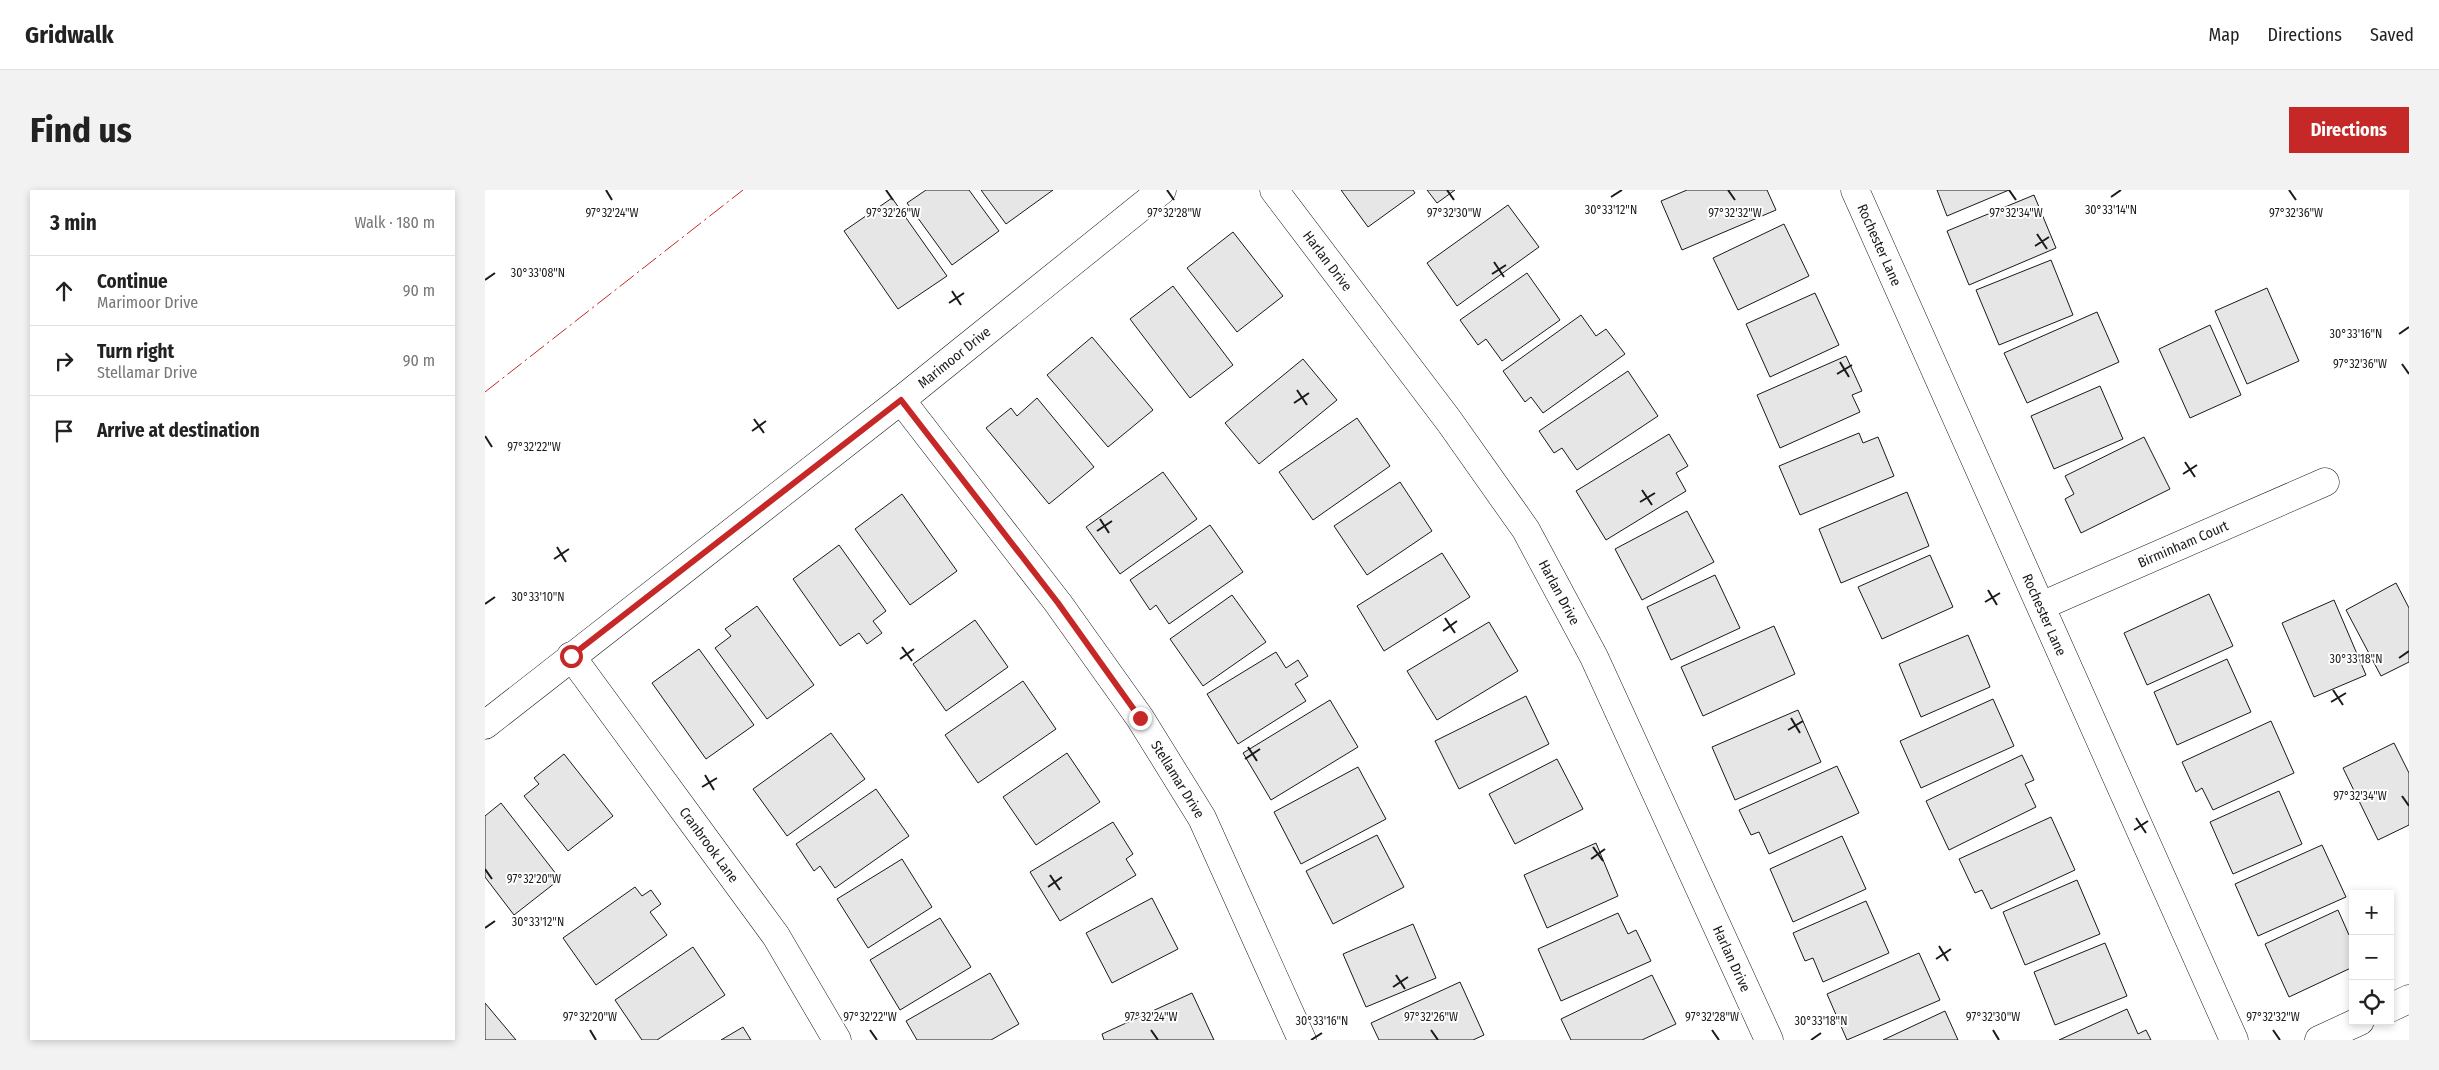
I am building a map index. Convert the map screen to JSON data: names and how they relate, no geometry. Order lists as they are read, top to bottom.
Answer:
{
  "streets": {
    "street": [
      "Rochester Lane",
      "Harlan Drive",
      "Marimoor Drive",
      "Birminham Court",
      "Stellamar Drive",
      "Cranbrook Lane"
    ]
  },
  "crossings": [
    ["Rochester Lane", "Birminham Court"],
    ["Marimoor Drive", "Stellamar Drive"],
    ["Marimoor Drive", "Cranbrook Lane"]
  ],
  "page": {
    "header": "Gridwalk",
    "nav": ["Map", "Directions", "Saved"],
    "buttons": "Directions",
    "title": "Find us",
    "heading": ["3 min", "Walk · 180 m"],
    "list": [
      ["Continue", "Marimoor Drive", "90 m"],
      ["Turn right", "Stellamar Drive", "90 m"],
      "Arrive at destination"
    ],
    "map_buttons": ["+", "−"]
  },
  "coordinates": [
    "30°33'14\"N",
    "30°33'12\"N",
    "97°32'24\"W",
    "97°32'26\"W",
    "97°32'28\"W",
    "97°32'30\"W",
    "97°32'32\"W",
    "97°32'34\"W",
    "97°32'36\"W",
    "30°33'08\"N",
    "30°33'16\"N",
    "97°32'22\"W",
    "30°33'10\"N",
    "30°33'18\"N",
    "97°32'20\"W"
  ]
}
